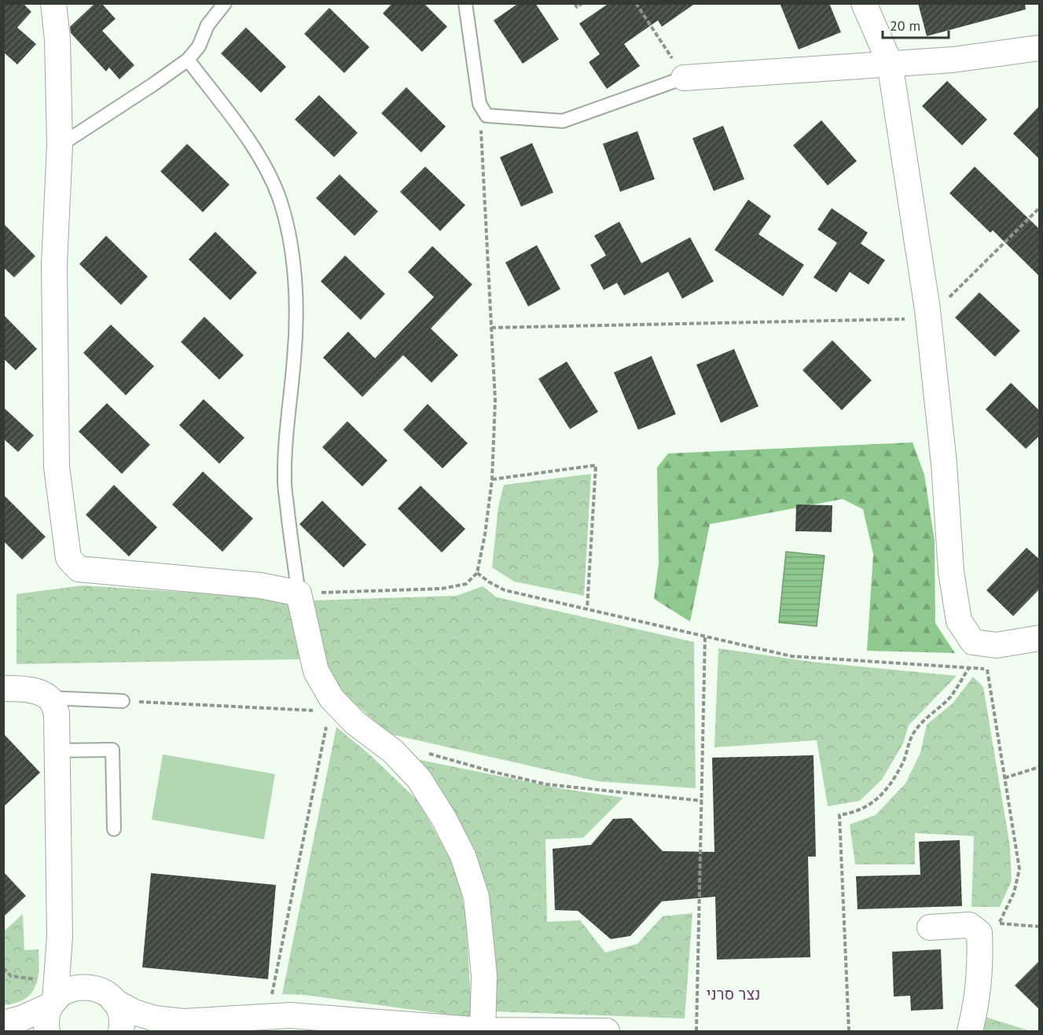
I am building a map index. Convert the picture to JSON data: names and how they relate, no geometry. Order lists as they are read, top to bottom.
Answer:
{
  "districts": ["נצר סרני"],
  "scale_bar": "20 m"
}
